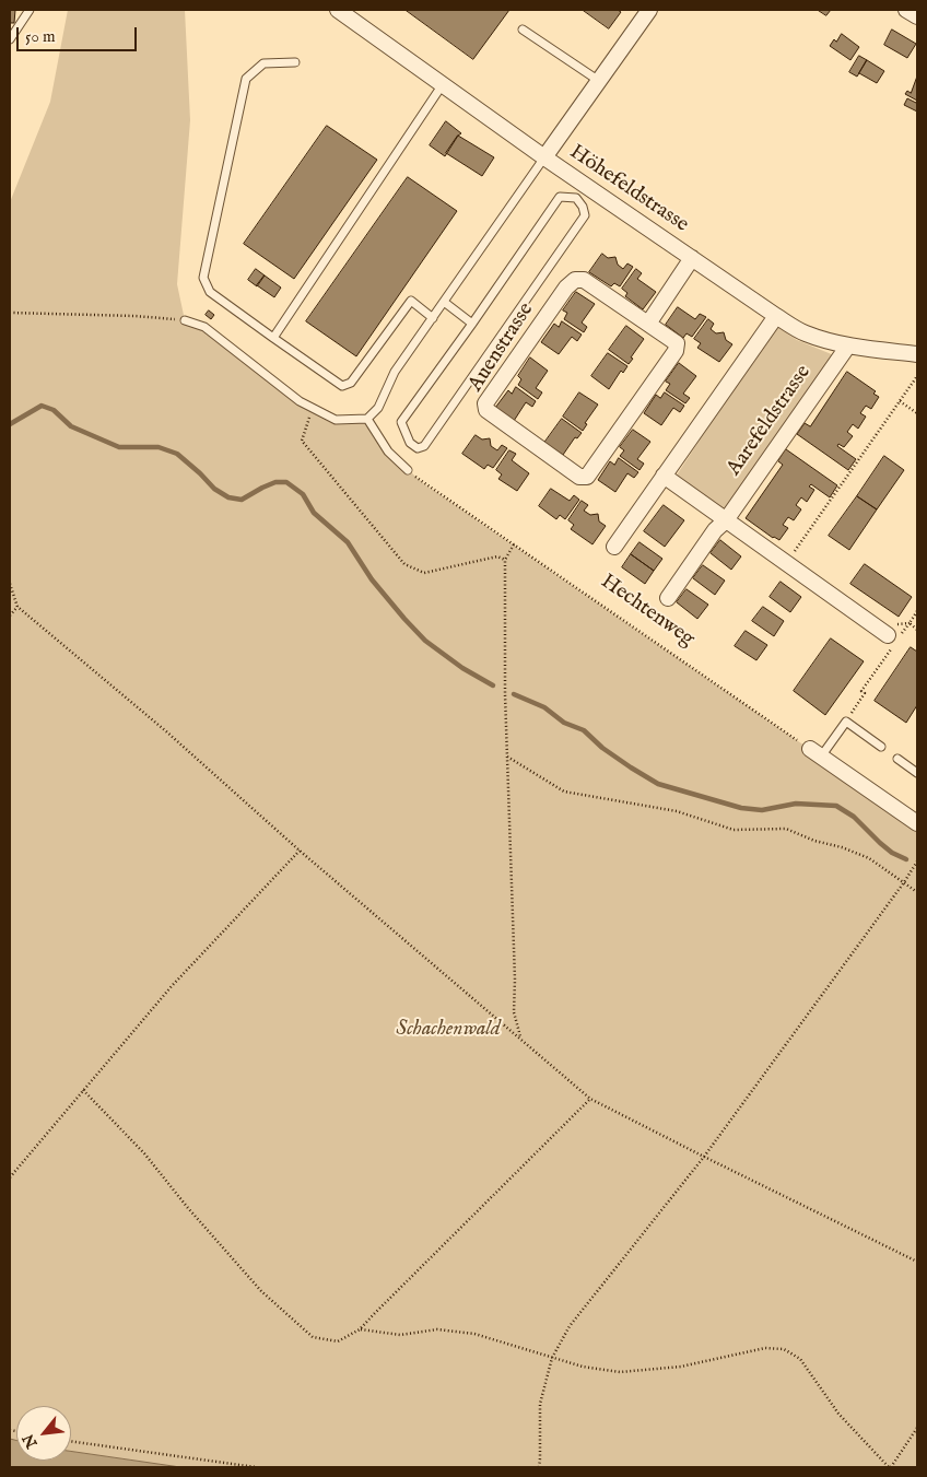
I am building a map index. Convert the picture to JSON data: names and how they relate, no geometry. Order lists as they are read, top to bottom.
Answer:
{
  "streets": {
    "street": ["Höhefeldstrasse", "Auenstrasse", "Aarefeldstrasse"],
    "path": ["Hechtenweg"]
  },
  "crossings": [
    ["Höhefeldstrasse", "Aarefeldstrasse"]
  ],
  "parks": ["Schachenwald"],
  "scale_bar": "50 m",
  "north": "bottom left"
}
